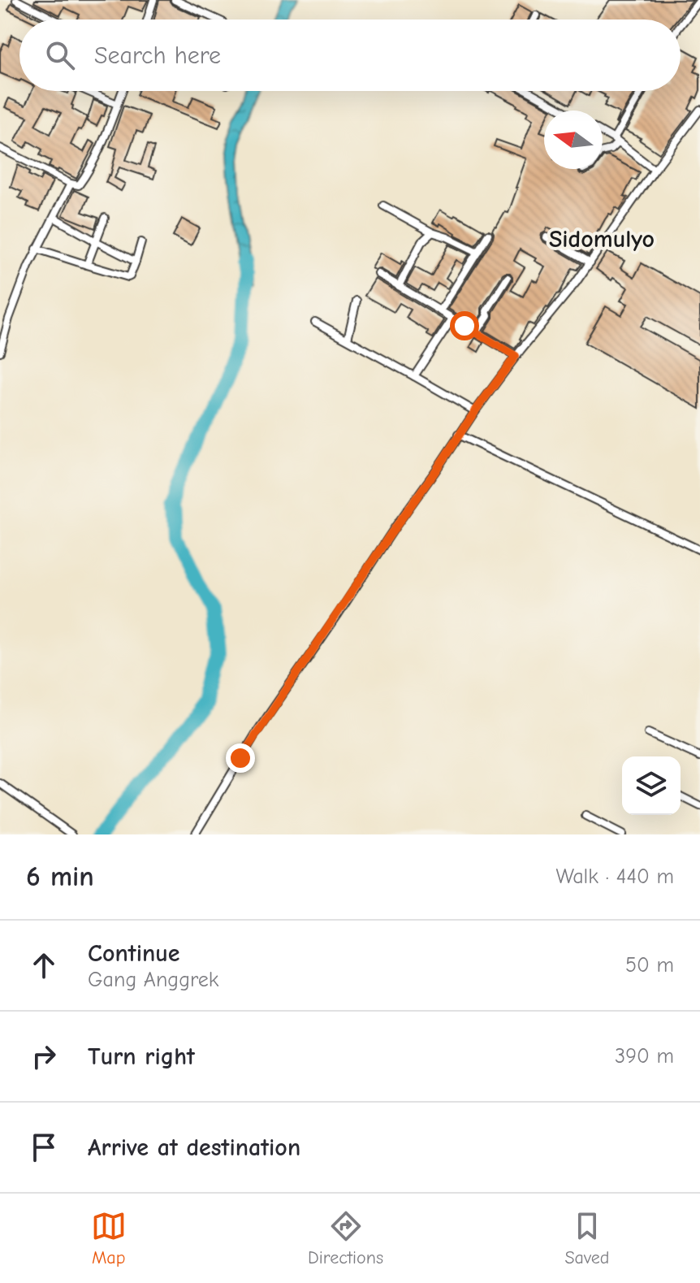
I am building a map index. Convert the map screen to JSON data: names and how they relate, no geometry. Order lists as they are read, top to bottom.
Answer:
{
  "districts": ["Sidomulyo"],
  "north": "left",
  "page": {
    "search": "Search here",
    "heading": ["6 min", "Walk · 440 m"],
    "list": [
      ["Continue", "Gang Anggrek", "50 m"],
      ["Turn right", "390 m"],
      "Arrive at destination"
    ],
    "nav": ["Map", "Directions", "Saved"]
  }
}
